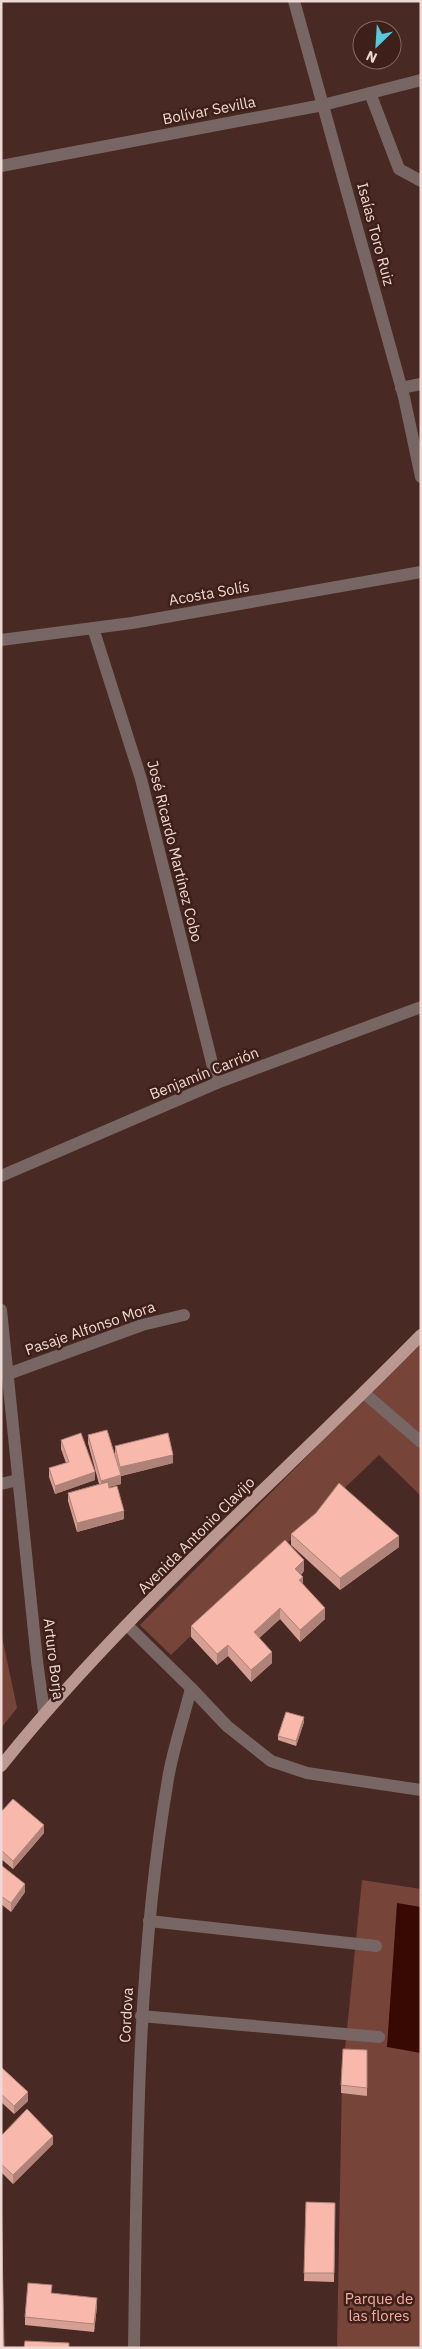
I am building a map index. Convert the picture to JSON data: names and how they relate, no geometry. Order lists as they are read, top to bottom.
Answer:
{
  "streets": {
    "main road": ["Avenida Antonio Clavijo"],
    "street": [
      "Bolívar Sevilla",
      "Isaías Toro Ruiz",
      "Acosta Solís",
      "José Ricardo Martínez Cobo",
      "Benjamín Carrión",
      "Pasaje Alfonso Mora",
      "Arturo Borja",
      "Cordova"
    ]
  },
  "crossings": [
    ["Bolívar Sevilla", "Isaías Toro Ruiz"],
    ["Acosta Solís", "José Ricardo Martínez Cobo"],
    ["José Ricardo Martínez Cobo", "Benjamín Carrión"],
    ["Pasaje Alfonso Mora", "Arturo Borja"],
    ["Avenida Antonio Clavijo", "Arturo Borja"]
  ],
  "parks": ["Parque de las flores"],
  "north": "bottom left"
}
